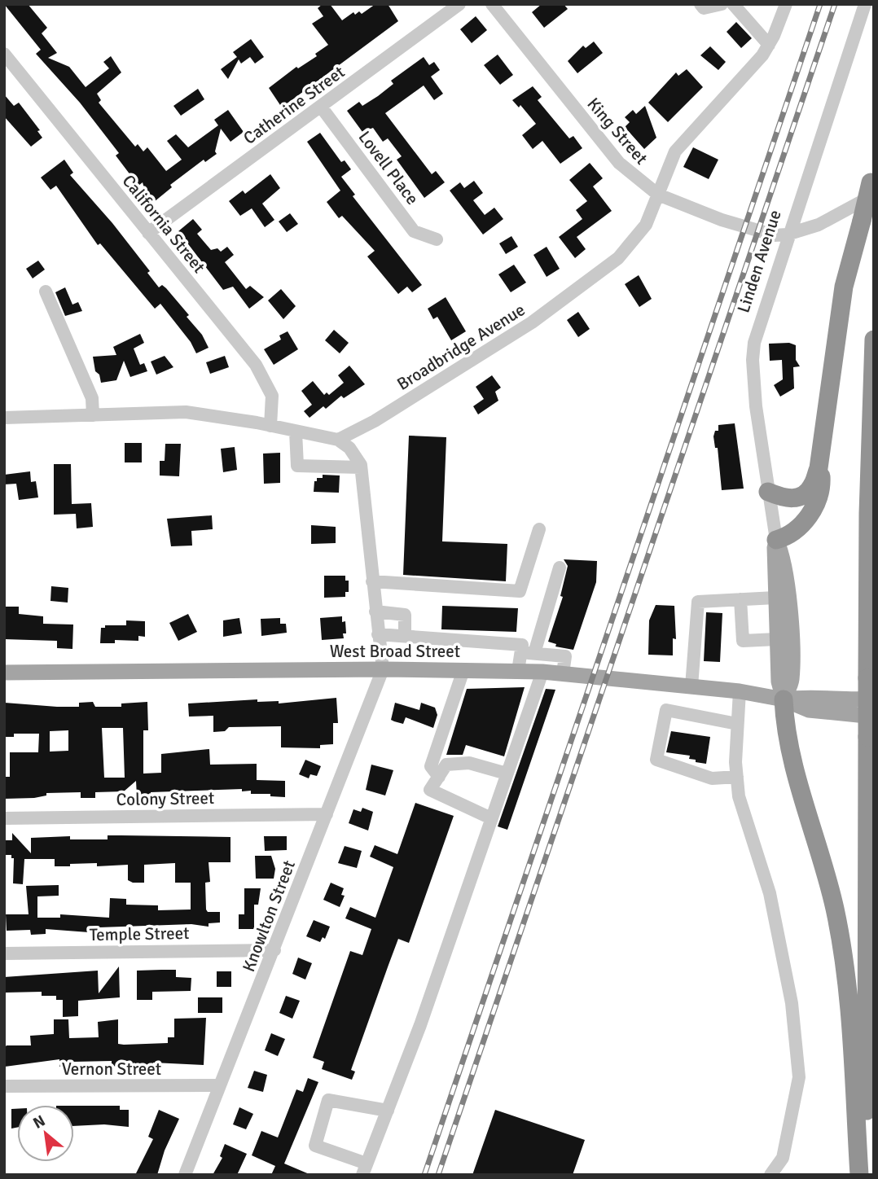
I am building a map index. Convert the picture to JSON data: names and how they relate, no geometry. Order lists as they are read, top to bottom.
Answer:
{
  "streets": {
    "main road": ["Linden Avenue", "West Broad Street"],
    "street": [
      "Catherine Street",
      "King Street",
      "Lovell Place",
      "California Street",
      "Broadbridge Avenue",
      "Colony Street",
      "Knowlton Street",
      "Temple Street",
      "Vernon Street"
    ]
  },
  "crossings": [
    ["Catherine Street", "Lovell Place"],
    ["Catherine Street", "California Street"],
    ["King Street", "Linden Avenue"],
    ["King Street", "Broadbridge Avenue"],
    ["Linden Avenue", "West Broad Street"],
    ["West Broad Street", "Knowlton Street"],
    ["Colony Street", "Knowlton Street"],
    ["Knowlton Street", "Temple Street"],
    ["Knowlton Street", "Vernon Street"]
  ],
  "north": "top left"
}
